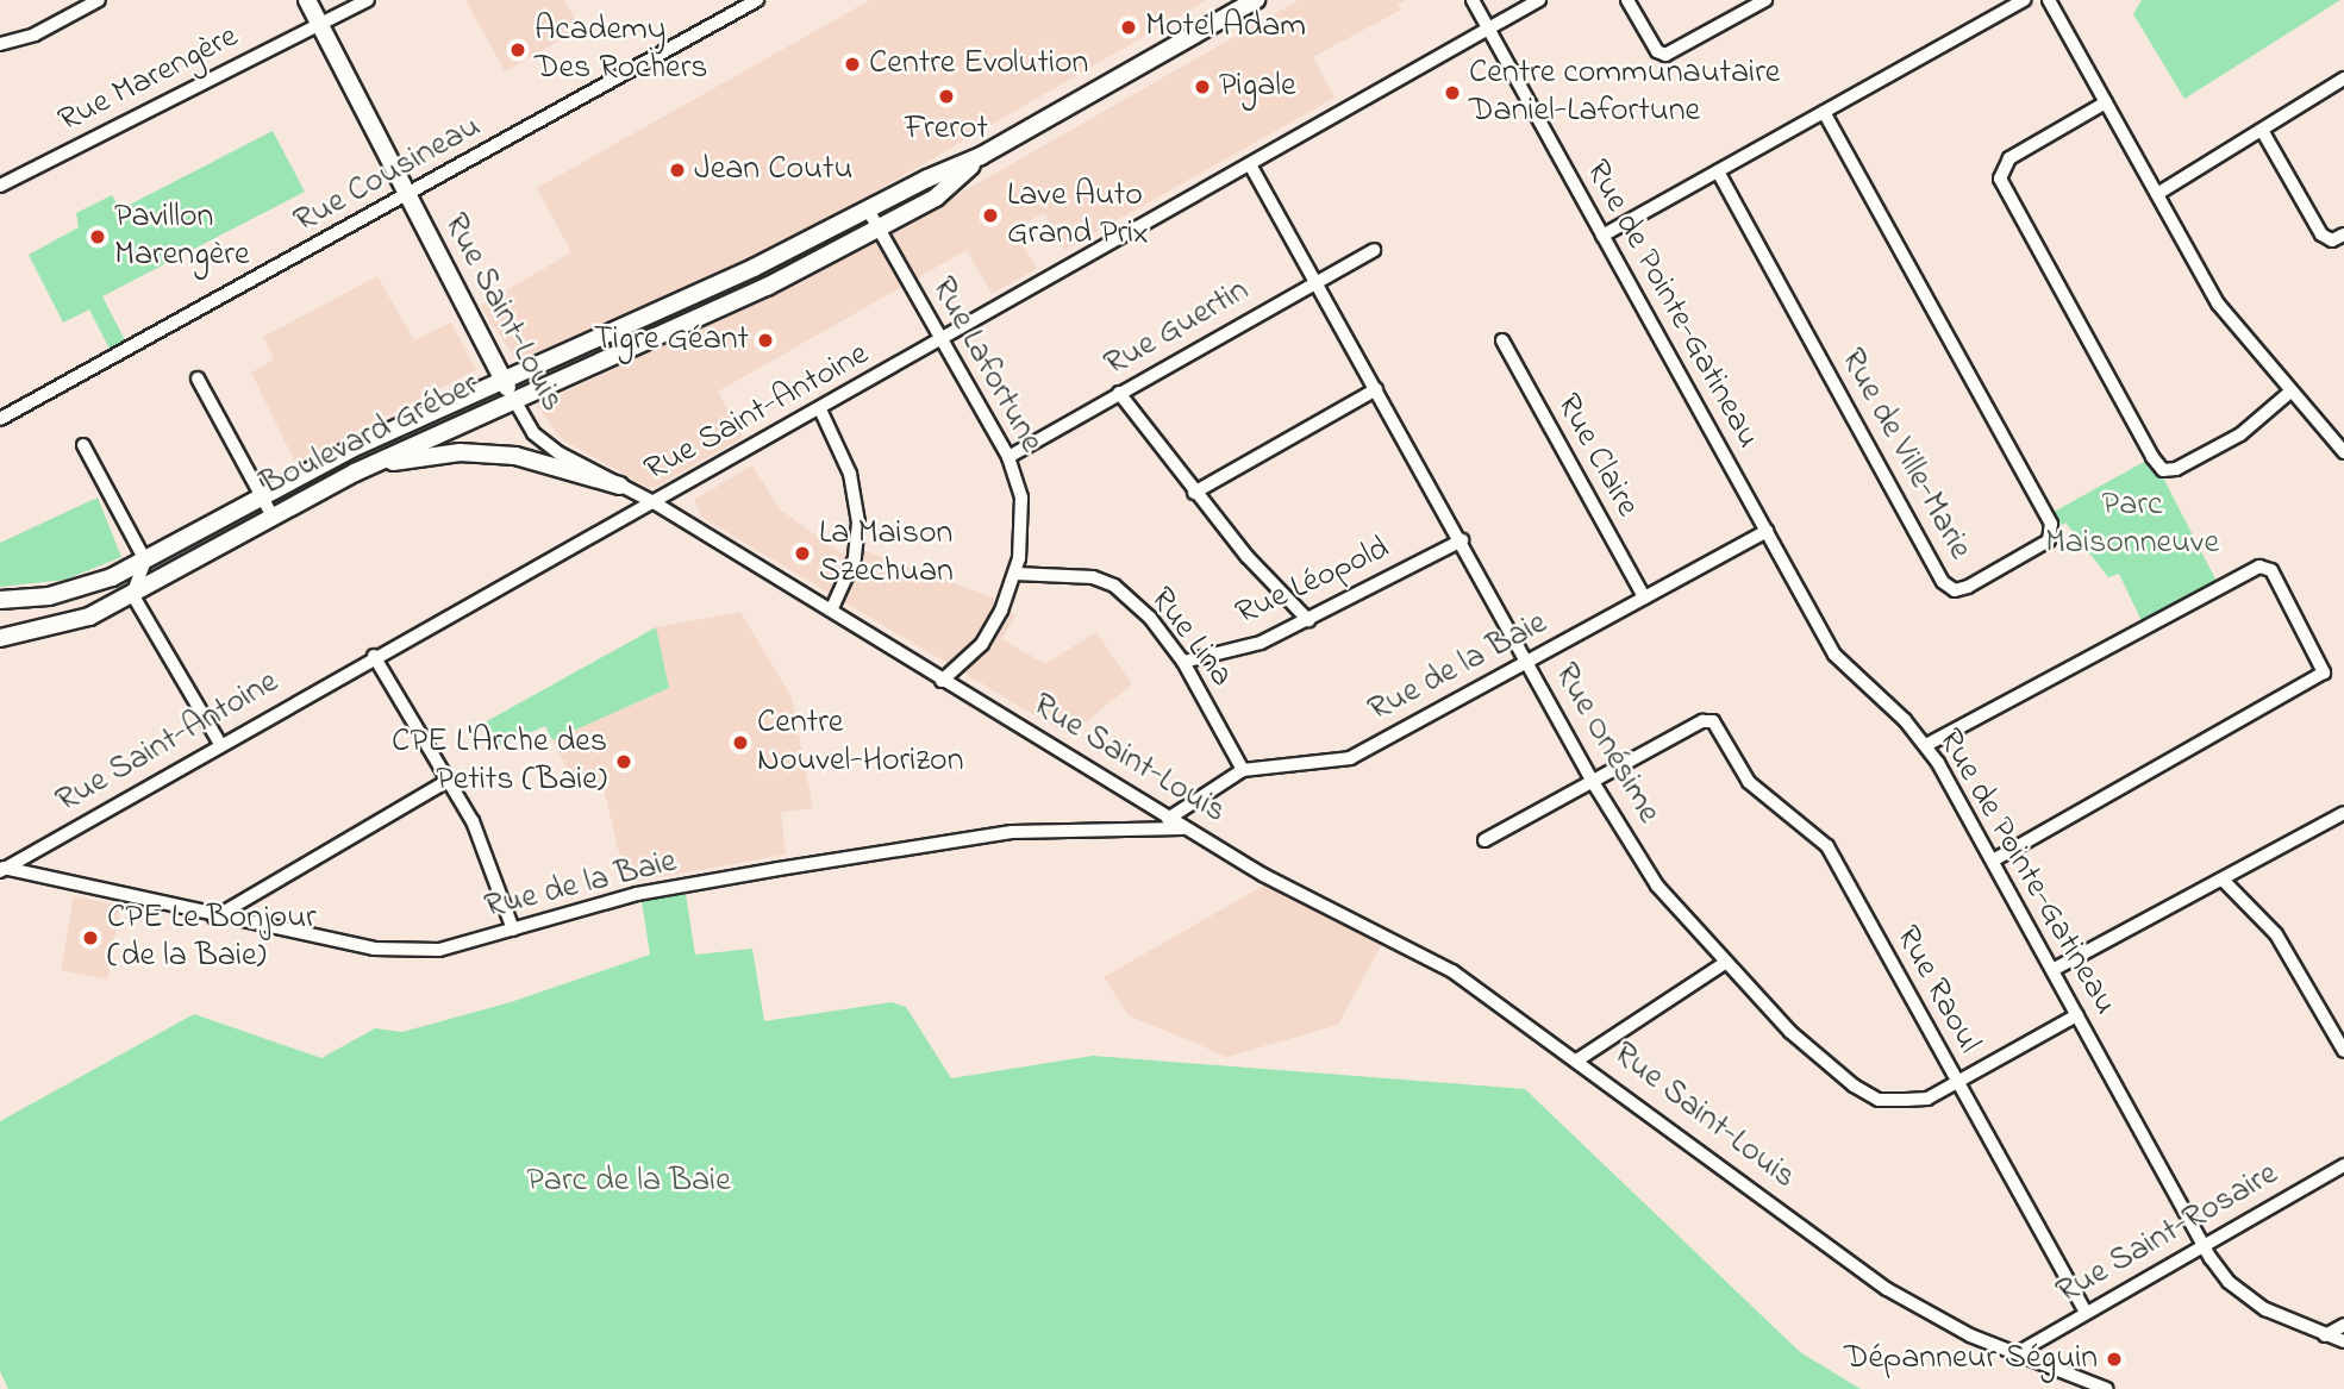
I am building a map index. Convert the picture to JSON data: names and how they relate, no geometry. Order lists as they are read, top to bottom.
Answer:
{
  "streets": {
    "main road": ["Rue Saint-Louis", "Boulevard Gréber"],
    "street": [
      "Rue Marengère",
      "Rue Cousineau",
      "Rue de Pointe-Gatineau",
      "Rue Guertin",
      "Rue Lafortune",
      "Rue Saint-Antoine",
      "Rue de Ville-Marie",
      "Rue Claire",
      "Rue Léopold",
      "Rue Lina",
      "Rue de la Baie",
      "Rue Onésime",
      "Rue Raoul",
      "Rue Saint-Rosaire"
    ]
  },
  "crossings": [
    ["Rue Marengère", "Rue Saint-Louis"],
    ["Rue Cousineau", "Rue Saint-Louis"],
    ["Rue de Pointe-Gatineau", "Rue Saint-Antoine"],
    ["Rue de Pointe-Gatineau", "Rue de la Baie"],
    ["Rue de Pointe-Gatineau", "Rue Onésime"],
    ["Rue de Pointe-Gatineau", "Rue Saint-Rosaire"],
    ["Rue Saint-Louis", "Rue Lafortune"],
    ["Rue Saint-Louis", "Rue Saint-Antoine"],
    ["Rue Saint-Louis", "Boulevard Gréber"],
    ["Rue Saint-Louis", "Rue de la Baie"],
    ["Rue Saint-Louis", "Rue Saint-Rosaire"],
    ["Rue Guertin", "Rue Lafortune"],
    ["Rue Guertin", "Rue Onésime"],
    ["Rue Lafortune", "Rue Saint-Antoine"],
    ["Rue Lafortune", "Boulevard Gréber"],
    ["Rue Lafortune", "Rue Lina"],
    ["Rue Saint-Antoine", "Rue de la Baie"],
    ["Rue Saint-Antoine", "Rue Onésime"],
    ["Rue Claire", "Rue de la Baie"],
    ["Rue Léopold", "Rue Lina"],
    ["Rue Léopold", "Rue Onésime"],
    ["Rue Lina", "Rue de la Baie"],
    ["Rue de la Baie", "Rue Onésime"],
    ["Rue Onésime", "Rue Raoul"],
    ["Rue Raoul", "Rue Saint-Rosaire"]
  ],
  "parks": ["Parc Maisonneuve", "Parc de la Baie"],
  "places": [
    "Motel Adam",
    "Academy Des Rochers",
    "Centre Evolution",
    "Pigale",
    "Centre communautaire Daniel-Lafortune",
    "Frerot",
    "Jean Coutu",
    "Lave Auto Grand Prix",
    "Pavillon Marengère",
    "Tigre Géant",
    "La Maison Szechuan",
    "Centre Nouvel-Horizon",
    "CPE L'Arche des Petits (Baie)",
    "CPE Le Bonjour (de la Baie)",
    "Dépanneur Séguin"
  ]
}
